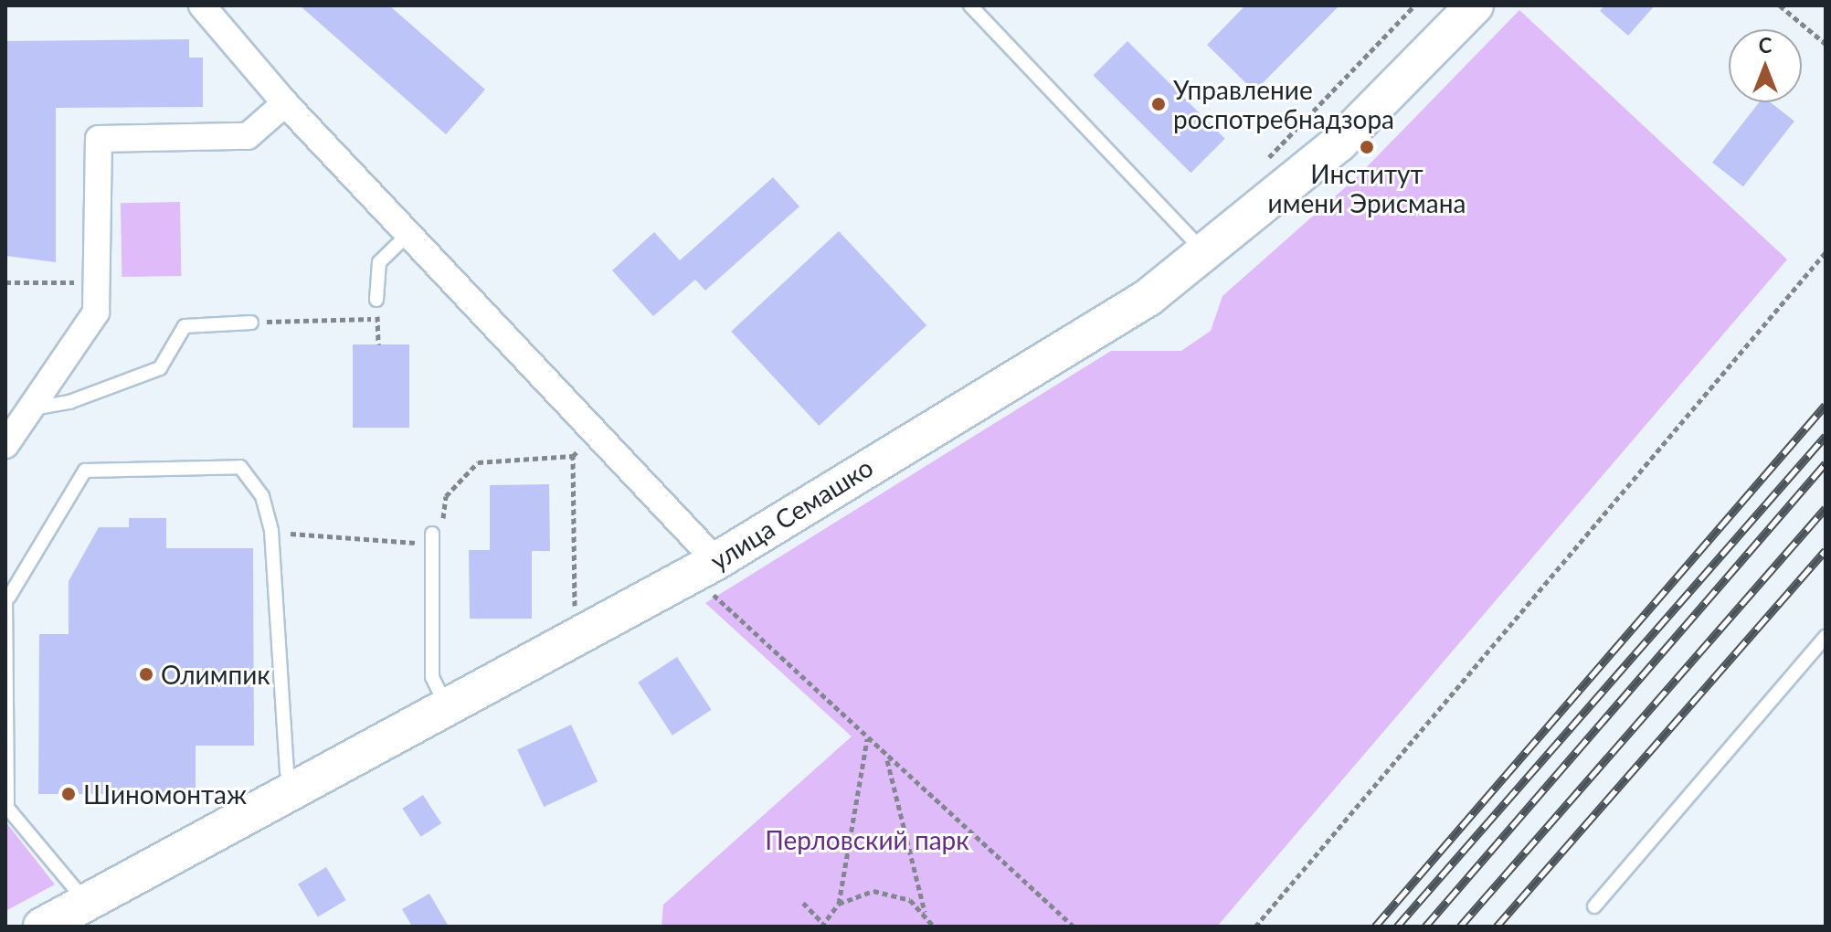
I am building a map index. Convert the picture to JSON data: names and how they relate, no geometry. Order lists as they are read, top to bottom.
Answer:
{
  "streets": {
    "main road": ["улица Семашко"]
  },
  "parks": ["Перловский парк"],
  "places": [
    "Управление роспотребнадзора",
    "Институт имени Эрисмана",
    "Олимпик",
    "Шиномонтаж"
  ],
  "north": "top"
}
